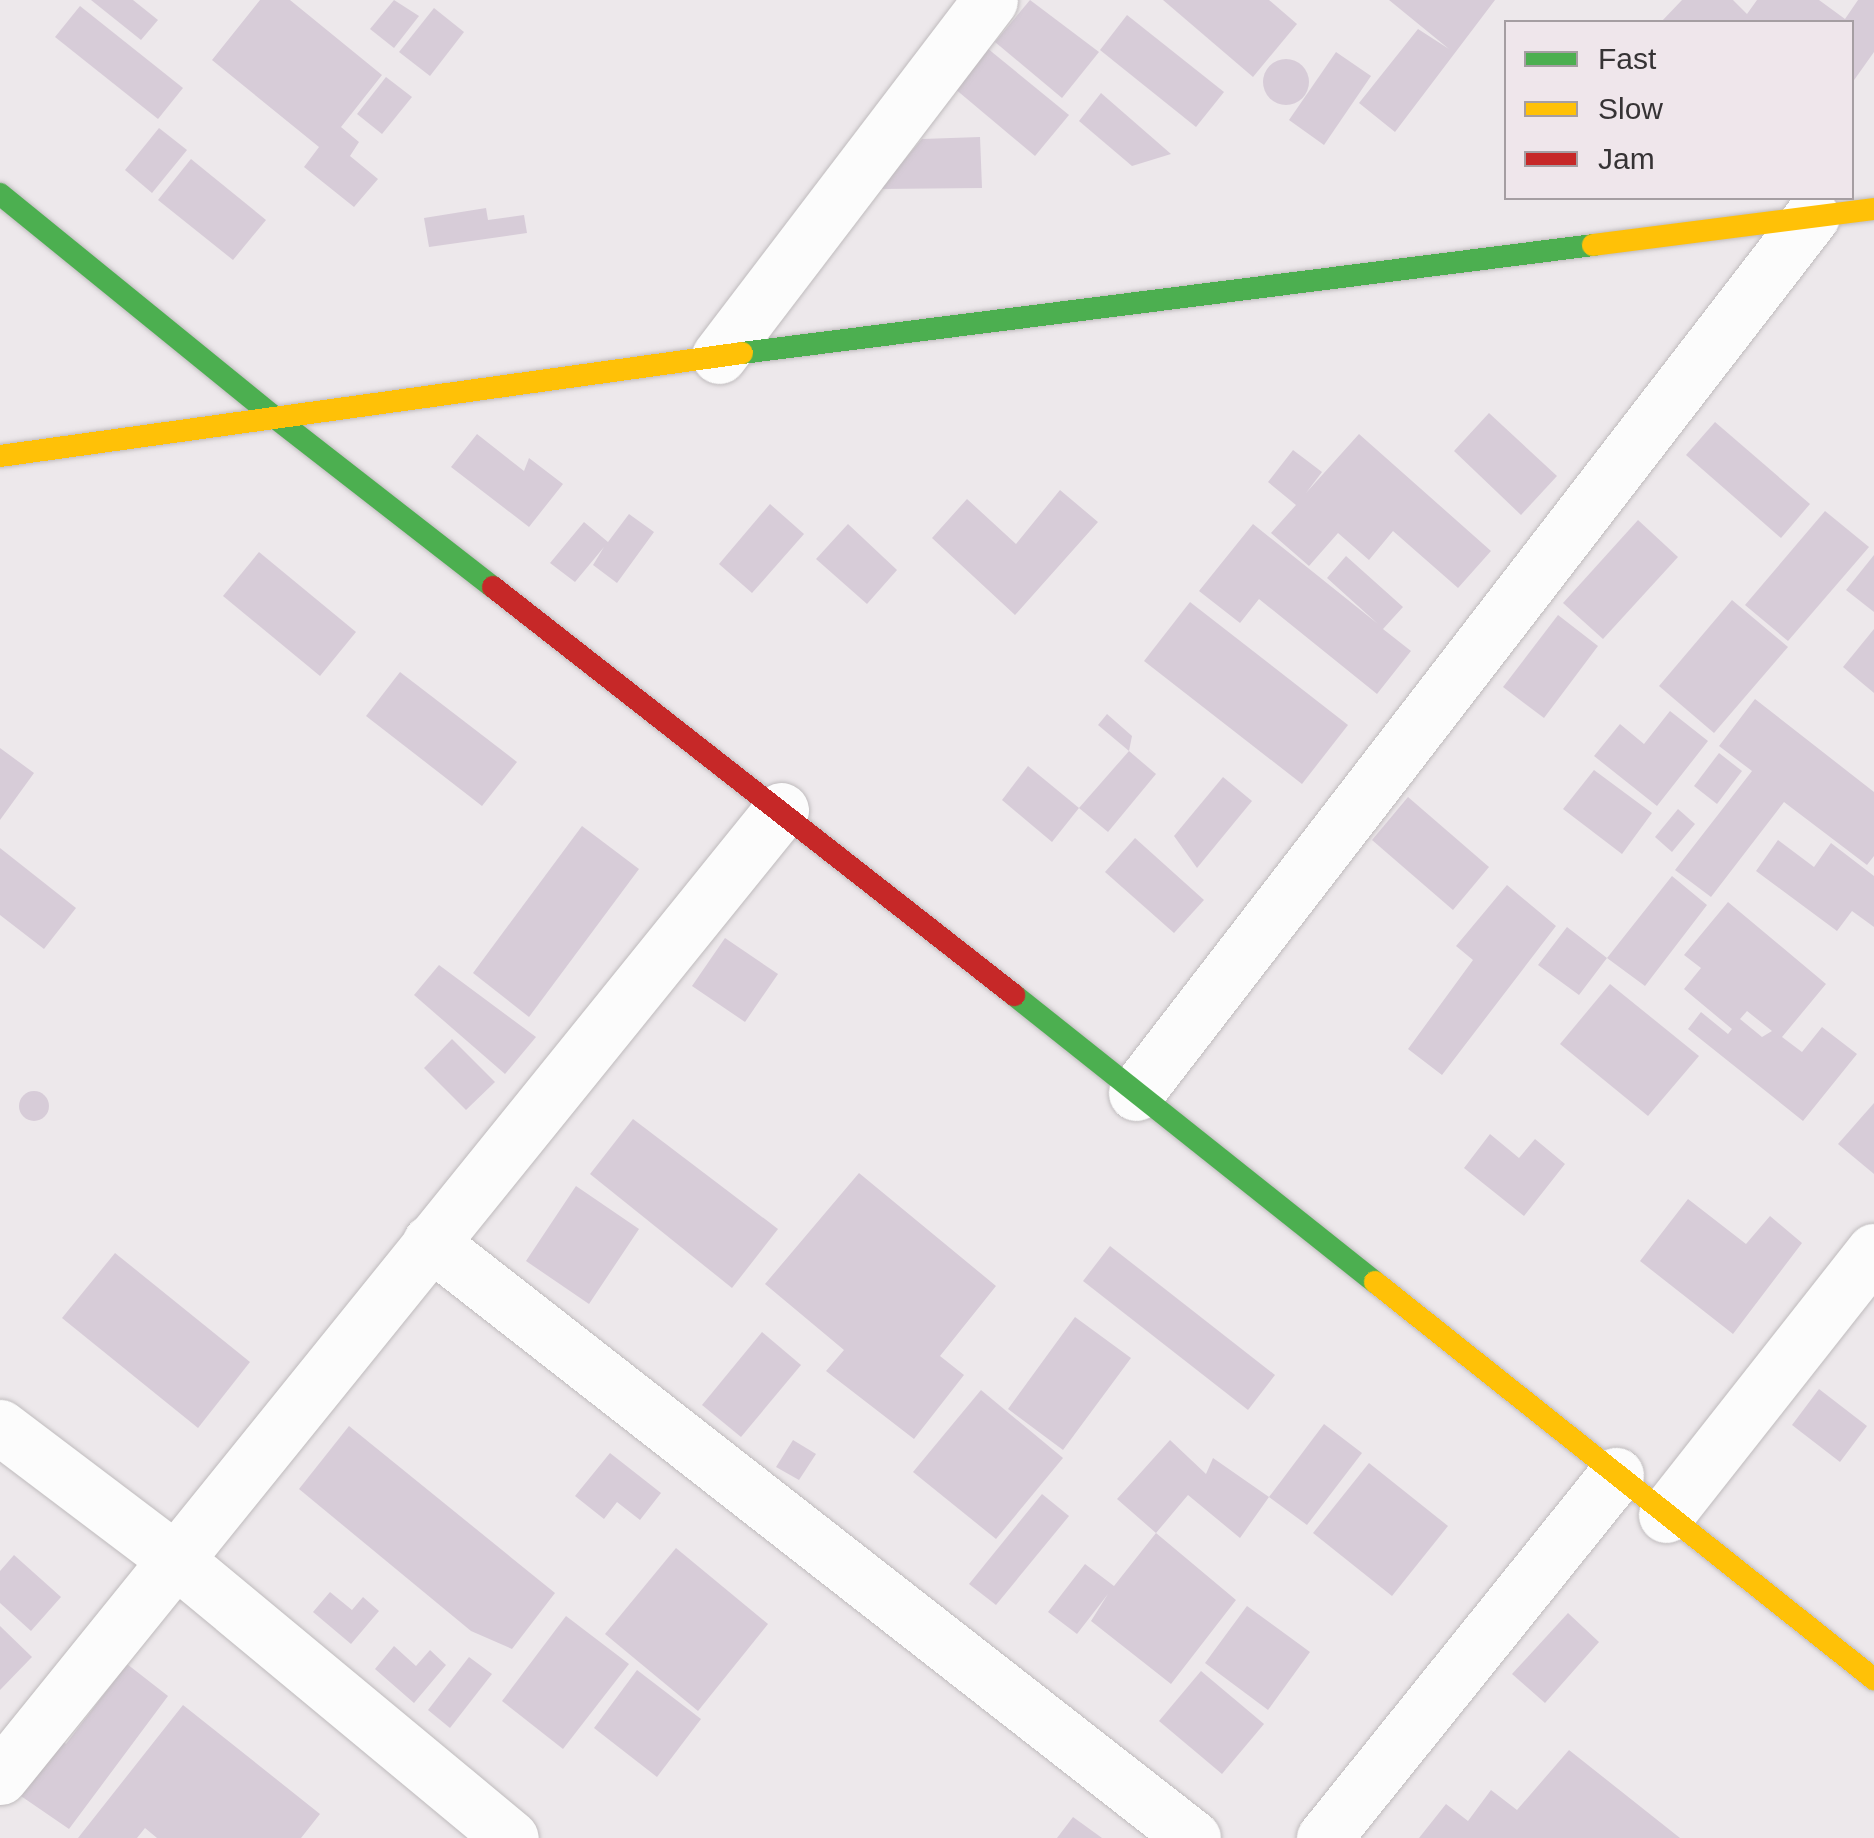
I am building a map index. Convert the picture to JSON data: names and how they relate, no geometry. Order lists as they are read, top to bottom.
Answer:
{
  "legend": ["Fast", "Slow", "Jam"]
}
